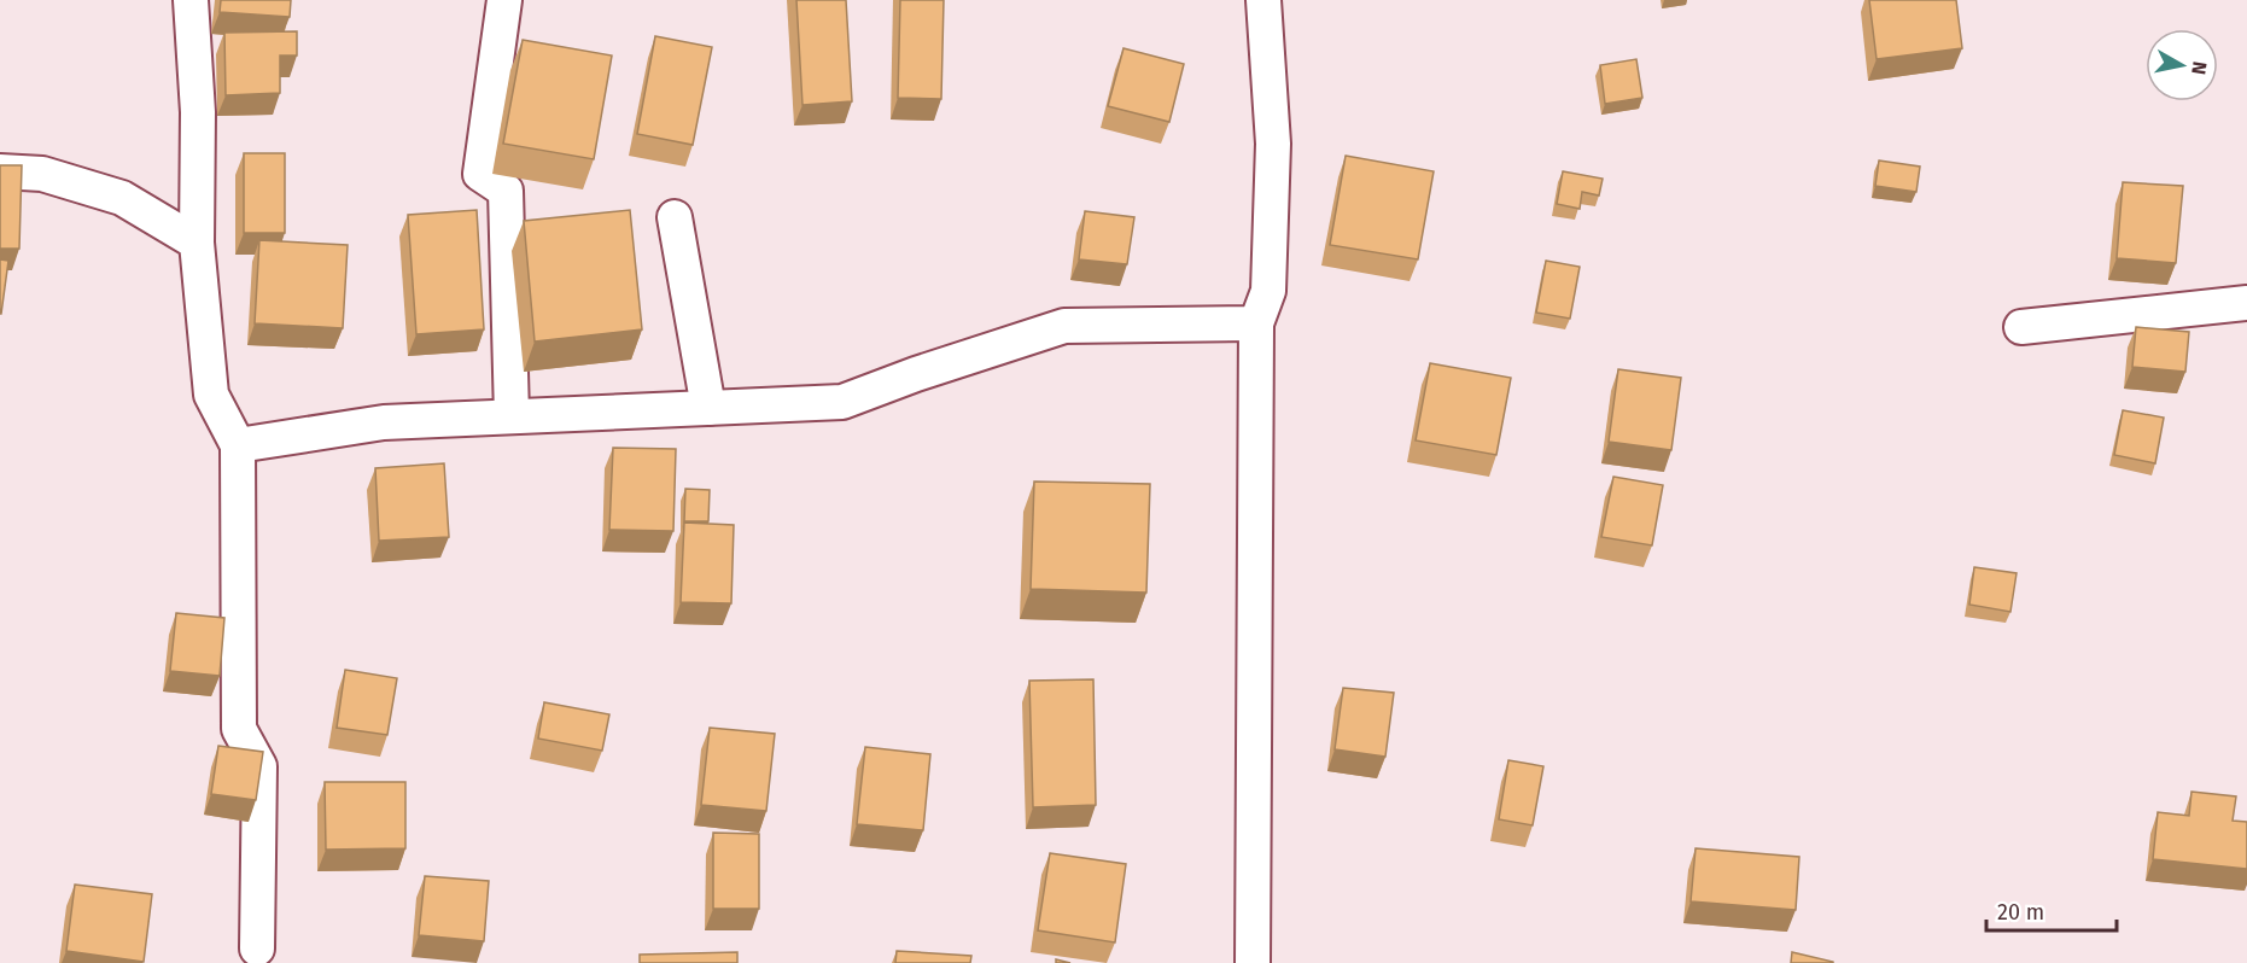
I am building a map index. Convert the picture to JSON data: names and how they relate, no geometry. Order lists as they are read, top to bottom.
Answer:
{
  "scale_bar": "20 m",
  "north": "right"
}
